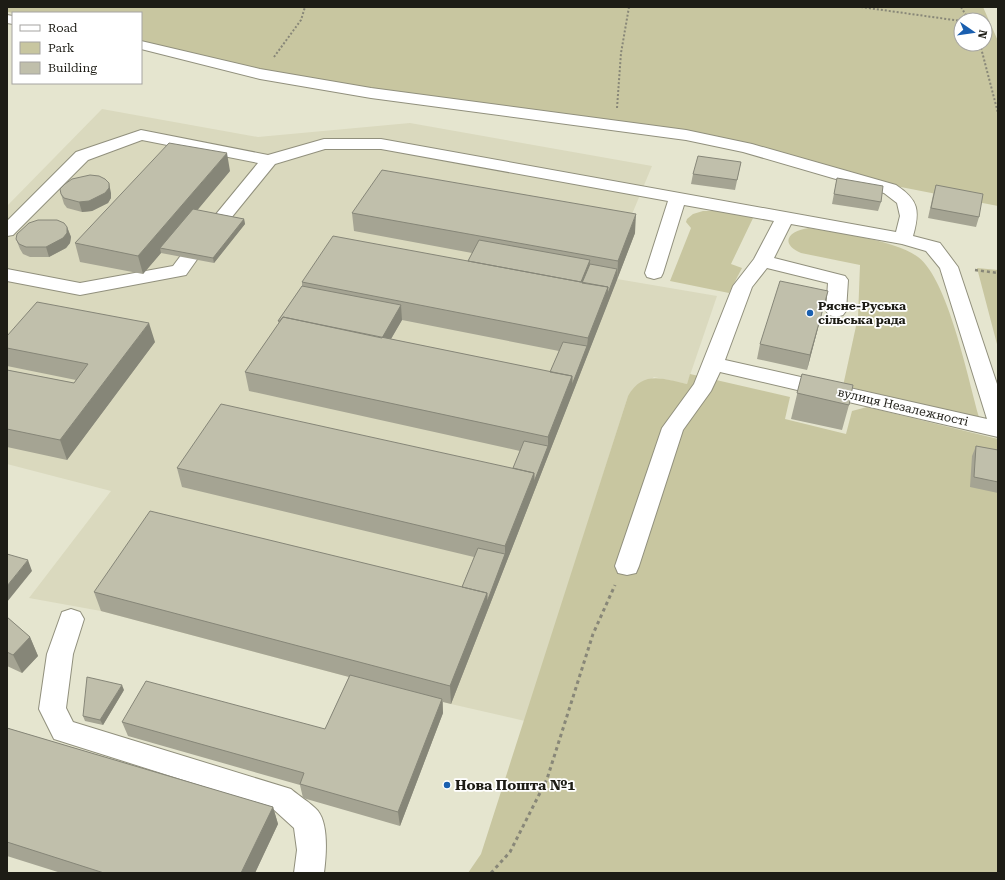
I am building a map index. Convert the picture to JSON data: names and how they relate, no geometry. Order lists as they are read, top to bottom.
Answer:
{
  "streets": {
    "street": ["вулиця Незалежності"]
  },
  "places": ["Рясне-Руська сільська рада", "Нова Пошта №1"],
  "legend": ["Road", "Park", "Building"],
  "north": "right"
}
